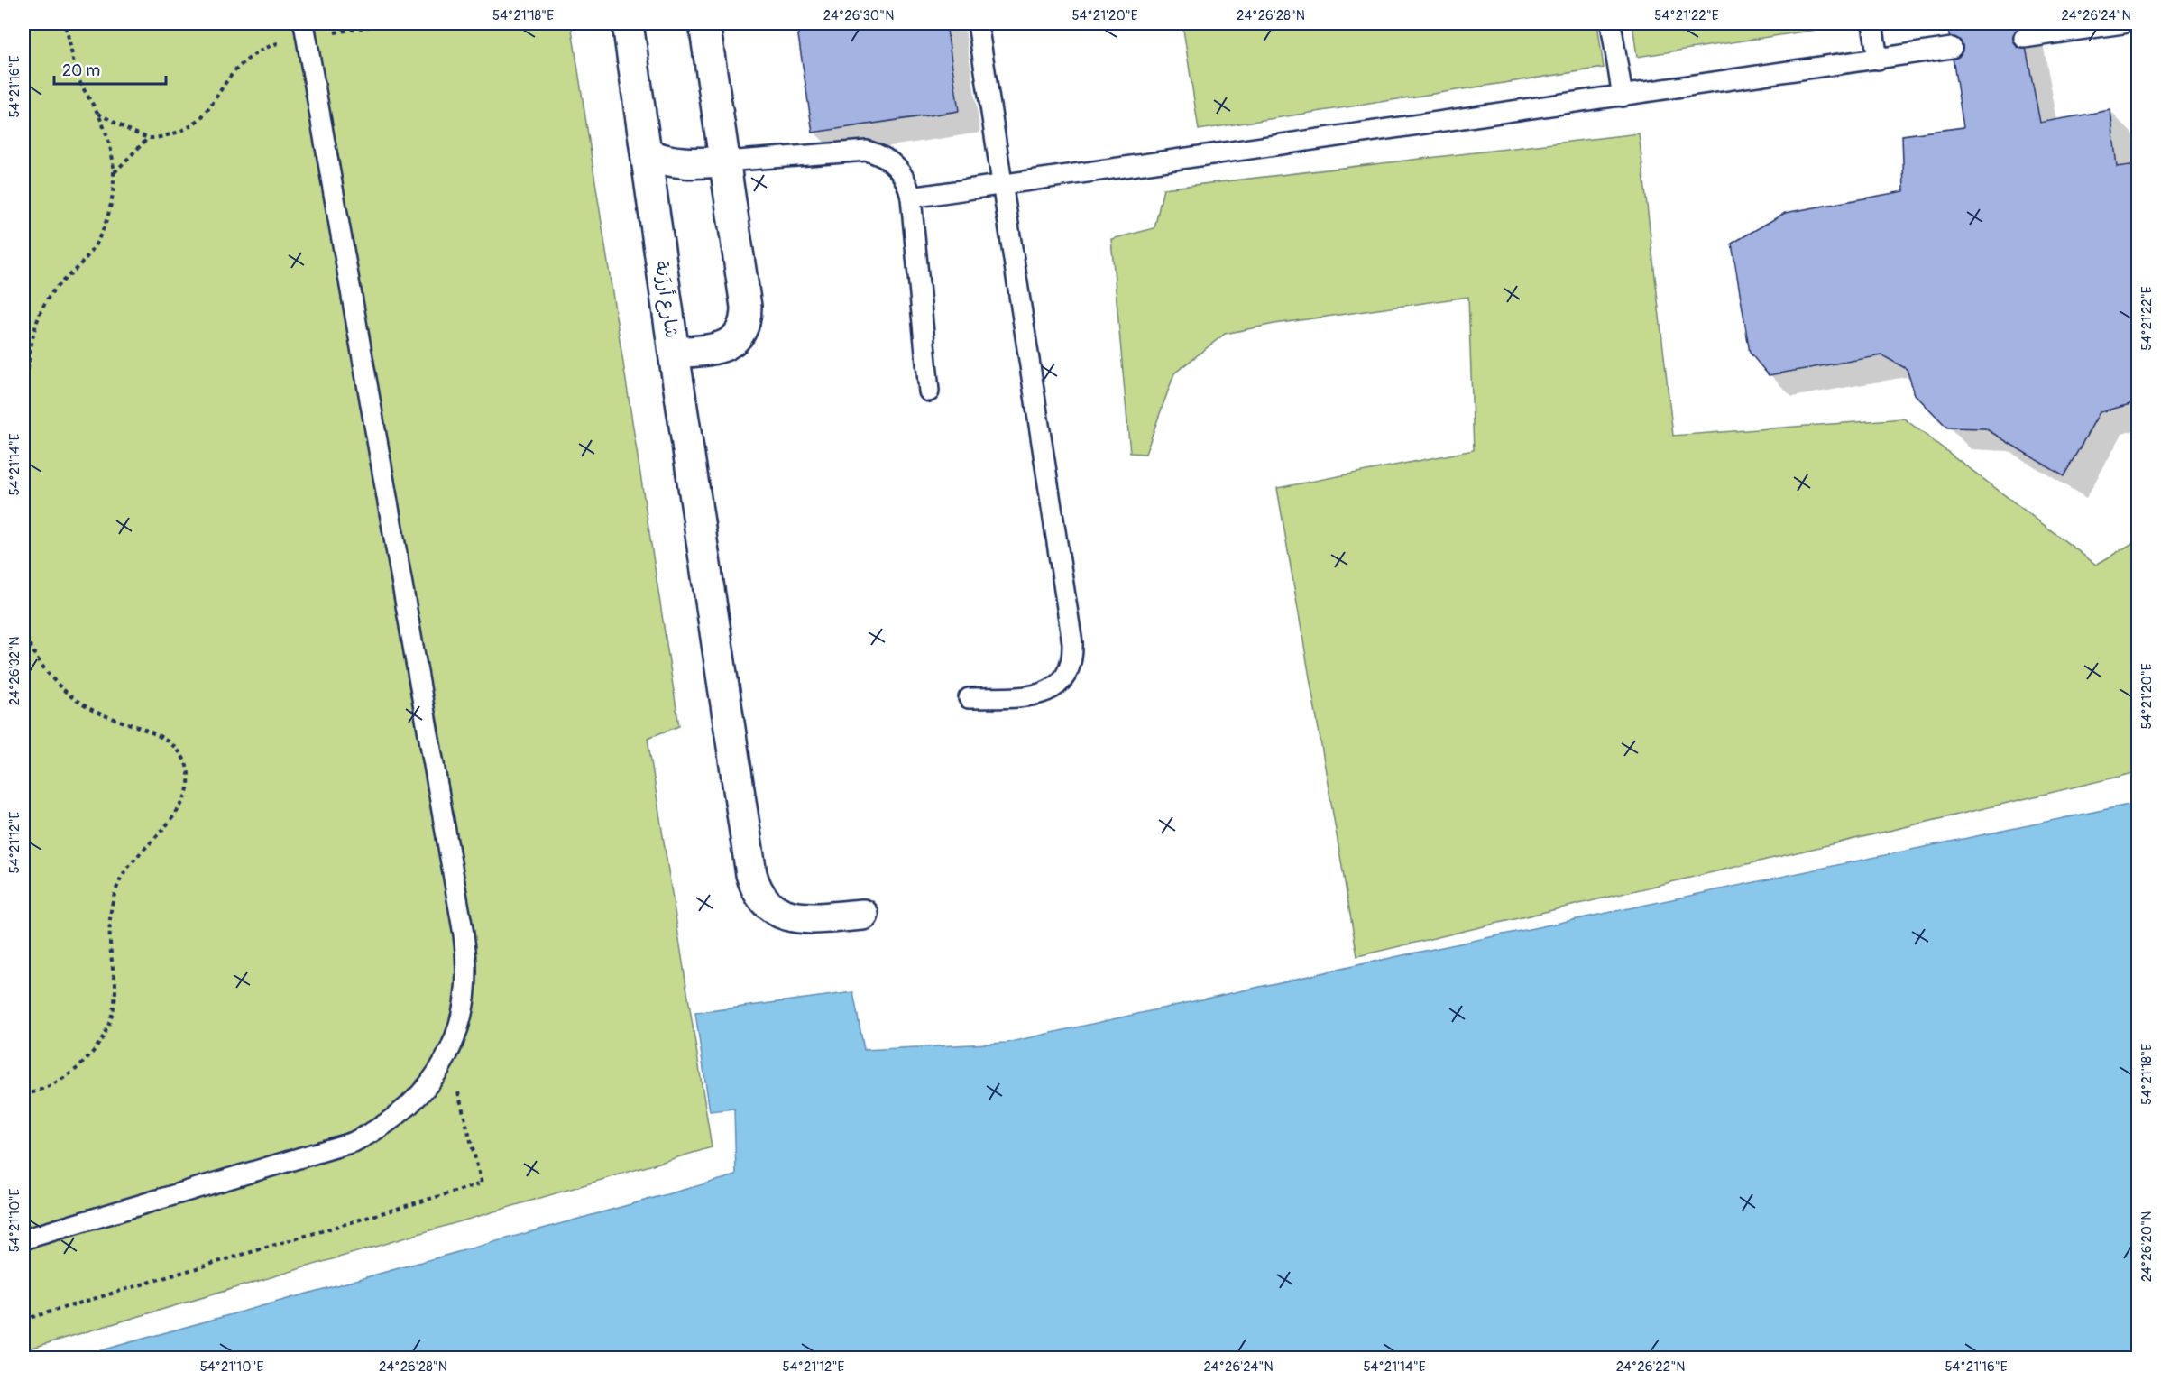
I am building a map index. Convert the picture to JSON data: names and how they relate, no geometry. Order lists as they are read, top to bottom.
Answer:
{
  "streets": {
    "street": ["شارع أرزَنة"]
  },
  "scale_bar": "20 m",
  "coordinates": [
    "54°21'18\"E",
    "24°26'30\"N",
    "54°21'20\"E",
    "24°26'28\"N",
    "54°21'22\"E",
    "24°26'24\"N",
    "54°21'16\"E",
    "54°21'14\"E",
    "24°26'32\"N",
    "54°21'12\"E",
    "54°21'10\"E",
    "24°26'20\"N",
    "24°26'22\"N"
  ]
}
